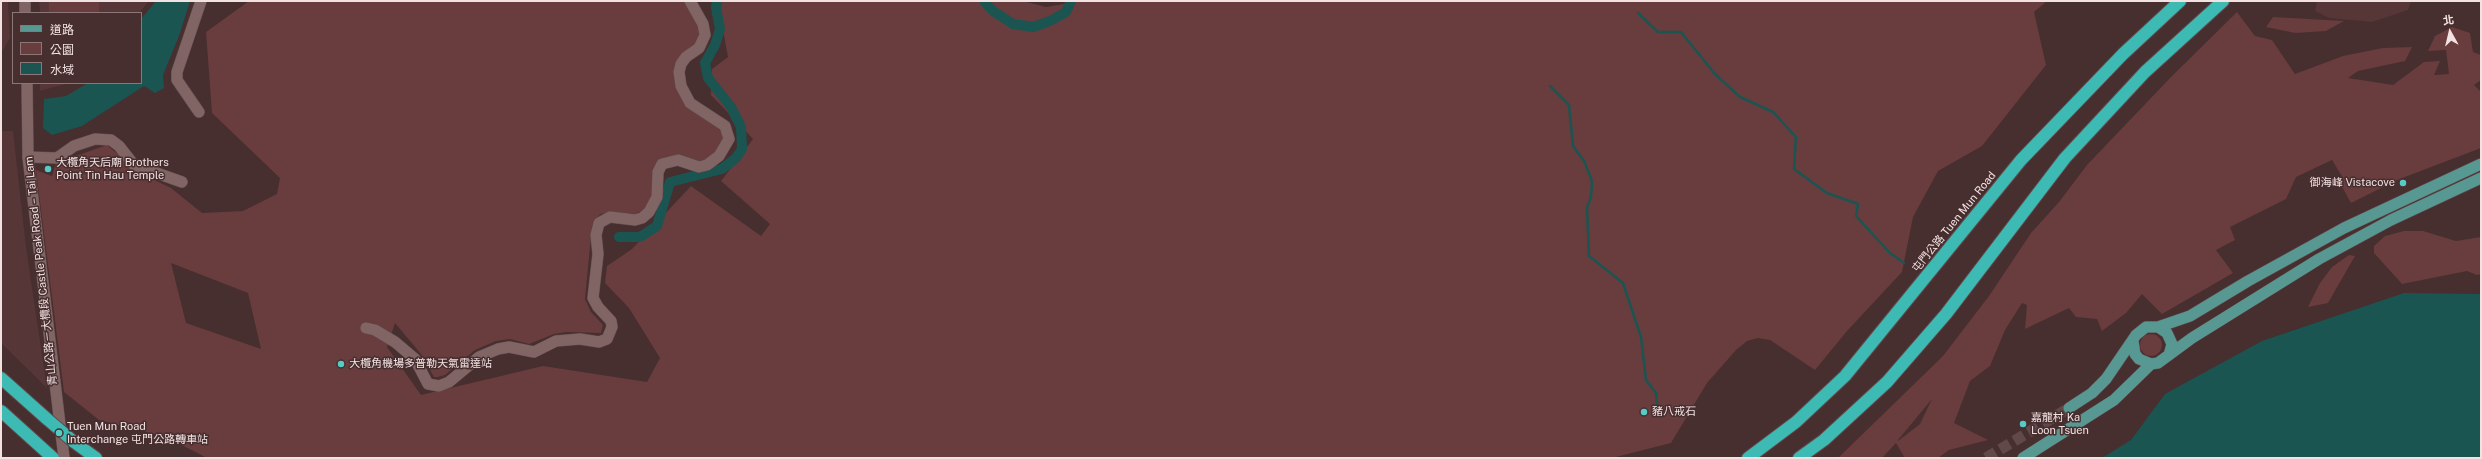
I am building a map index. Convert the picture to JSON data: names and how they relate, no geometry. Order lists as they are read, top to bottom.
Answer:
{
  "streets": {
    "highway": ["屯門公路 Tuen Mun Road"],
    "street": ["青山公路－大欖段 Castle Peak Road – Tai Lam"]
  },
  "places": [
    "大欖角天后廟 Brothers Point Tin Hau Temple",
    "御海峰 Vistacove",
    "大欖角機場多普勒天氣雷達站",
    "豬八戒石",
    "嘉龍村 Ka Loon Tsuen",
    "Tuen Mun Road Interchange 屯門公路轉車站"
  ],
  "legend": ["道路", "公園", "水域"],
  "north": "top"
}
